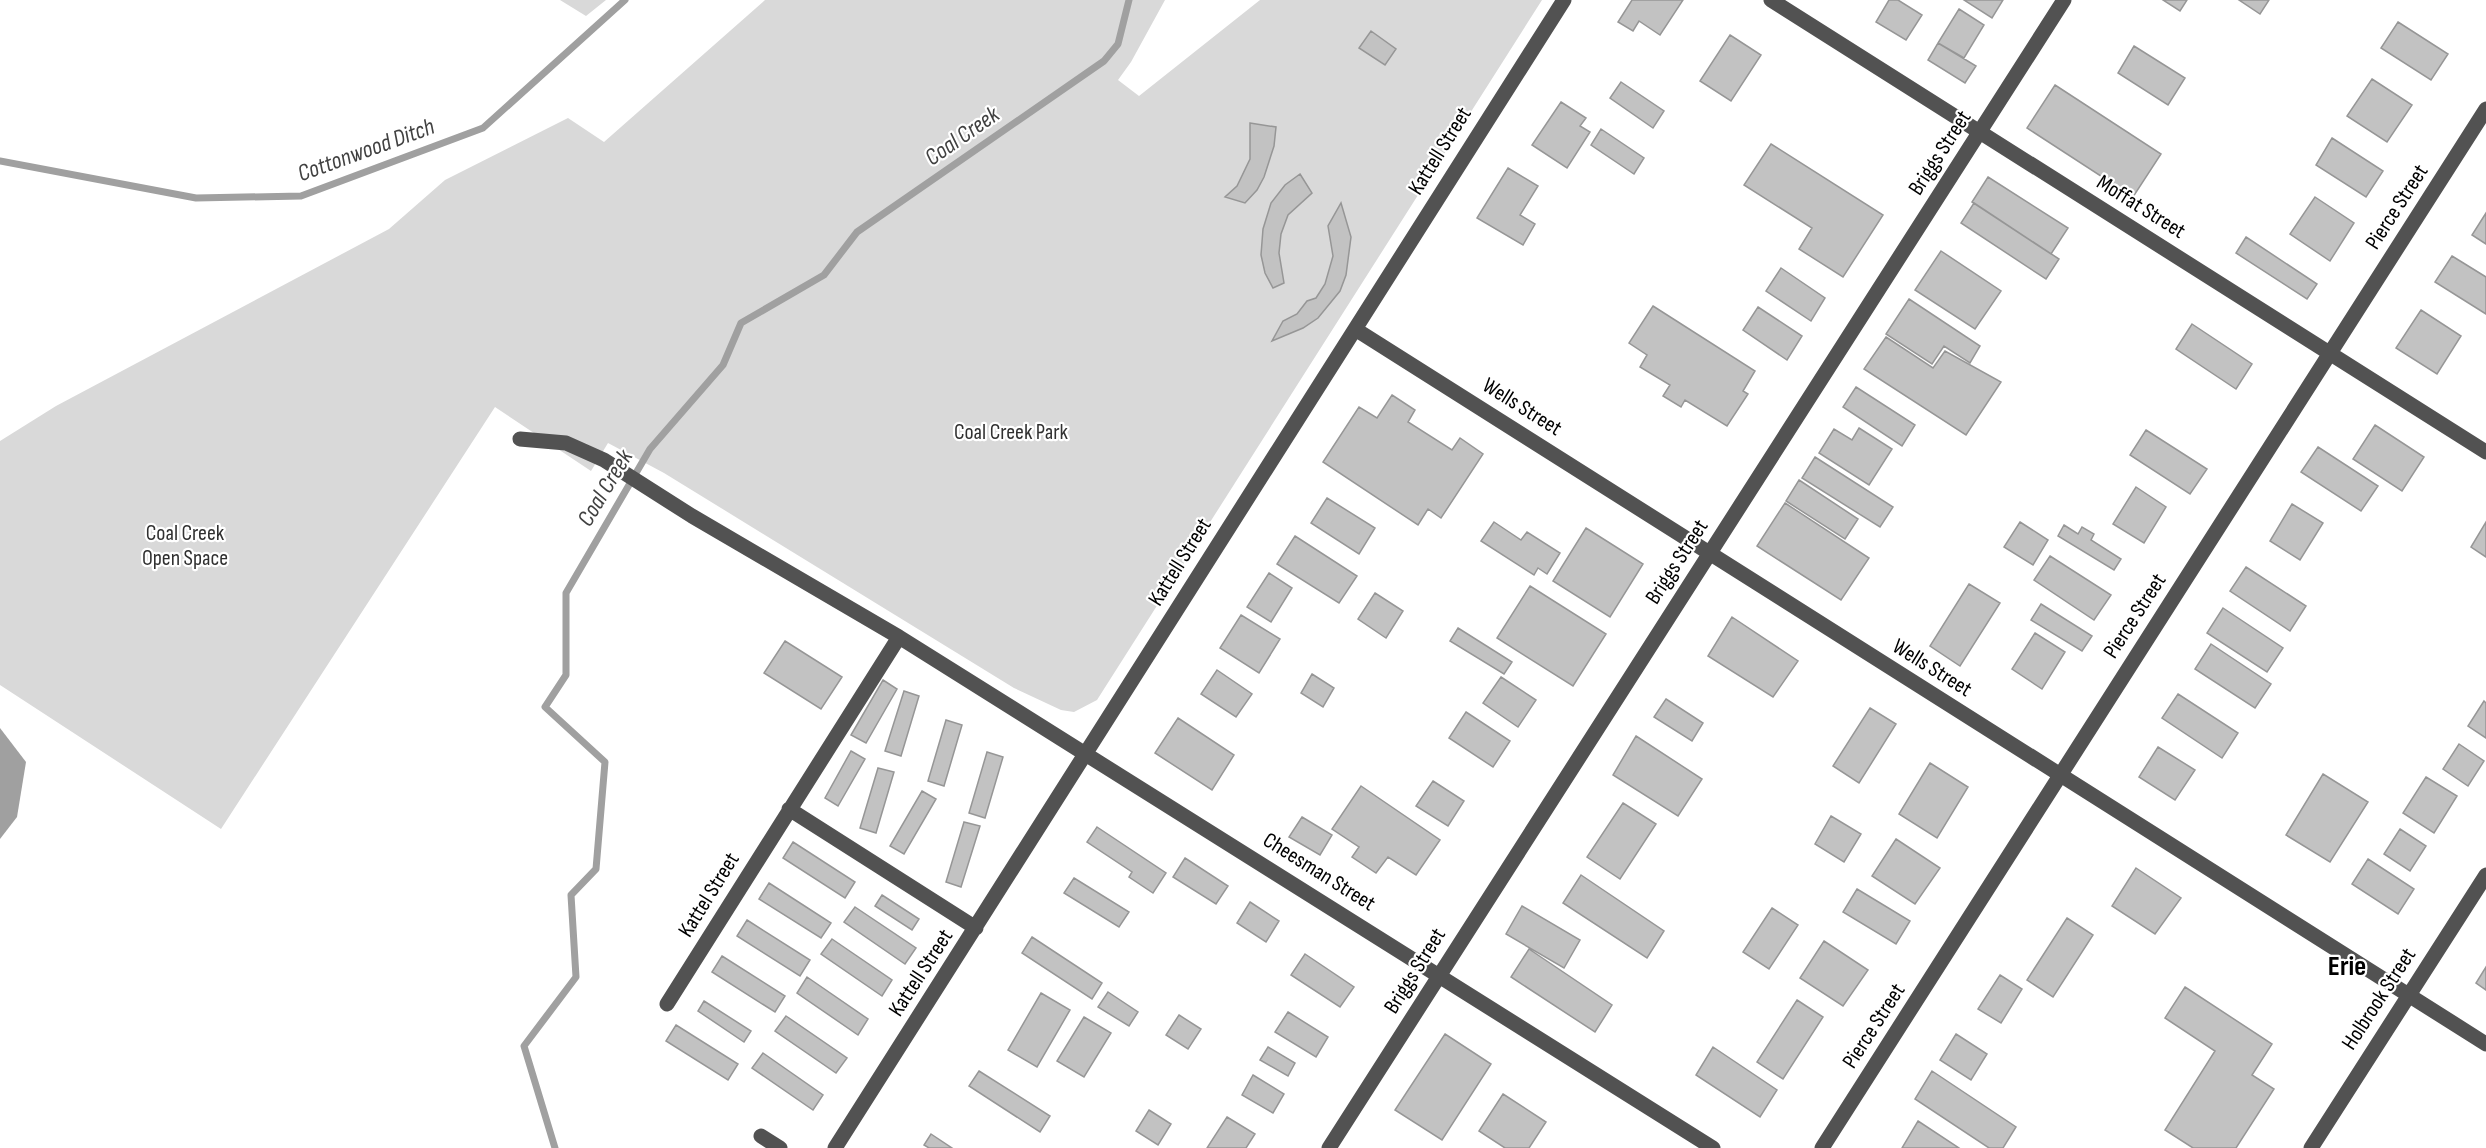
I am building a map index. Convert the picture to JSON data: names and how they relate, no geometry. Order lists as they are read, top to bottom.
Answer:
{
  "streets": {
    "street": [
      "Kattell Street",
      "Briggs Street",
      "Moffat Street",
      "Pierce Street",
      "Wells Street",
      "Cheesman Street",
      "Kattel Street",
      "Holbrook Street"
    ]
  },
  "crossings": [
    ["Kattell Street", "Wells Street"],
    ["Kattell Street", "Cheesman Street"],
    ["Briggs Street", "Moffat Street"],
    ["Briggs Street", "Wells Street"],
    ["Briggs Street", "Cheesman Street"],
    ["Moffat Street", "Pierce Street"],
    ["Pierce Street", "Wells Street"],
    ["Wells Street", "Holbrook Street"],
    ["Cheesman Street", "Kattel Street"]
  ],
  "districts": ["Erie"],
  "water": ["Coal Creek", "Cottonwood Ditch"],
  "parks": ["Coal Creek Park", "Coal Creek Open Space"]
}
